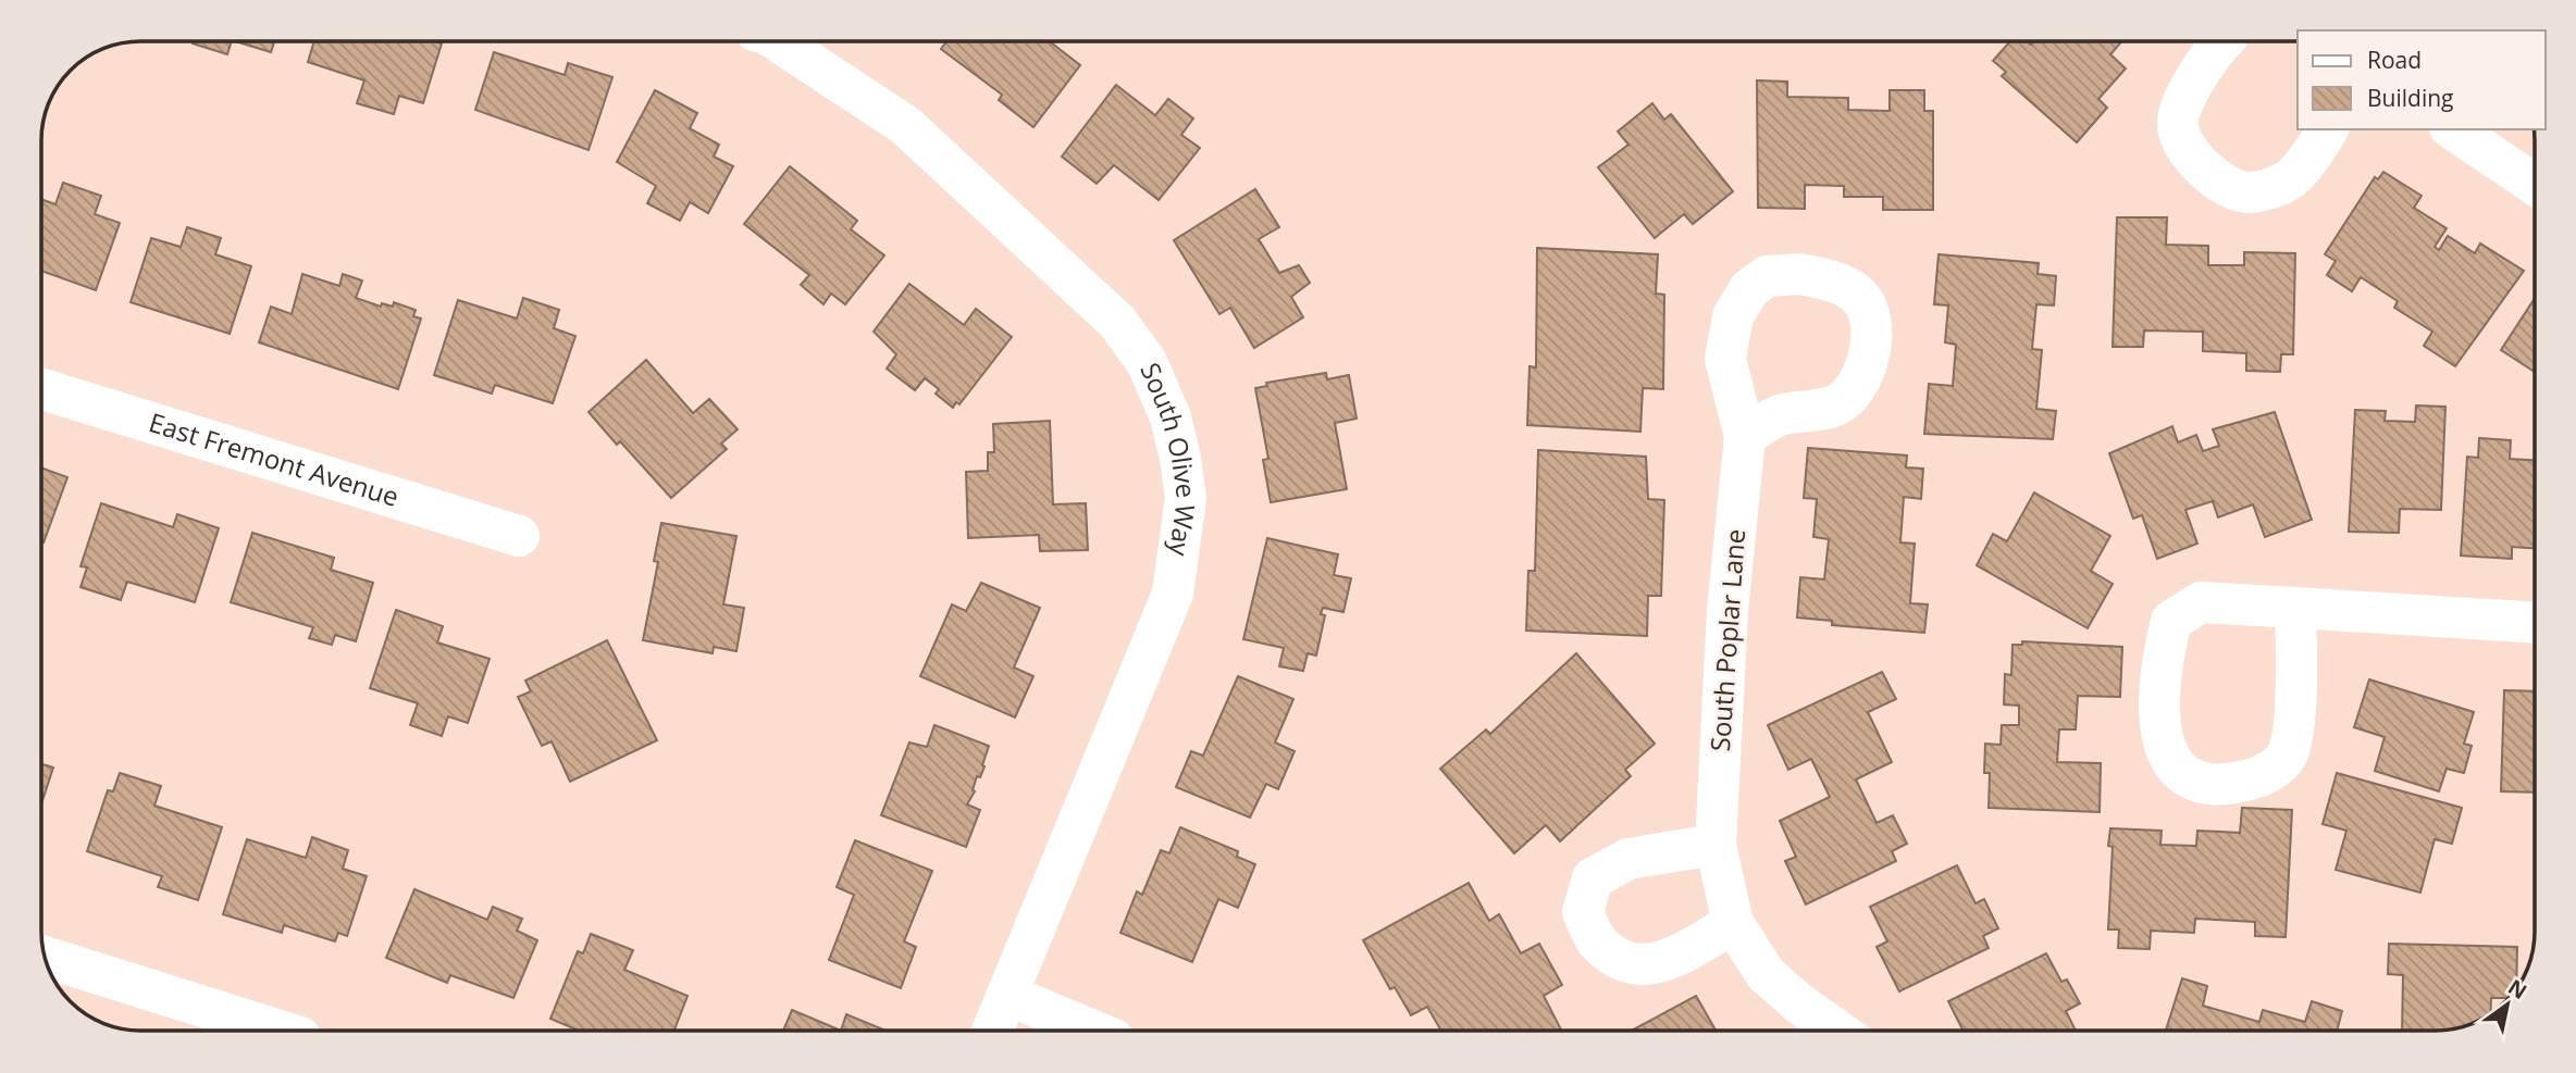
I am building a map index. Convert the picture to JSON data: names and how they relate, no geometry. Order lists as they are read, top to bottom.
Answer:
{
  "streets": {
    "street": ["East Fremont Avenue", "South Olive Way", "South Poplar Lane"]
  },
  "legend": ["Road", "Building"],
  "north": "top right"
}
